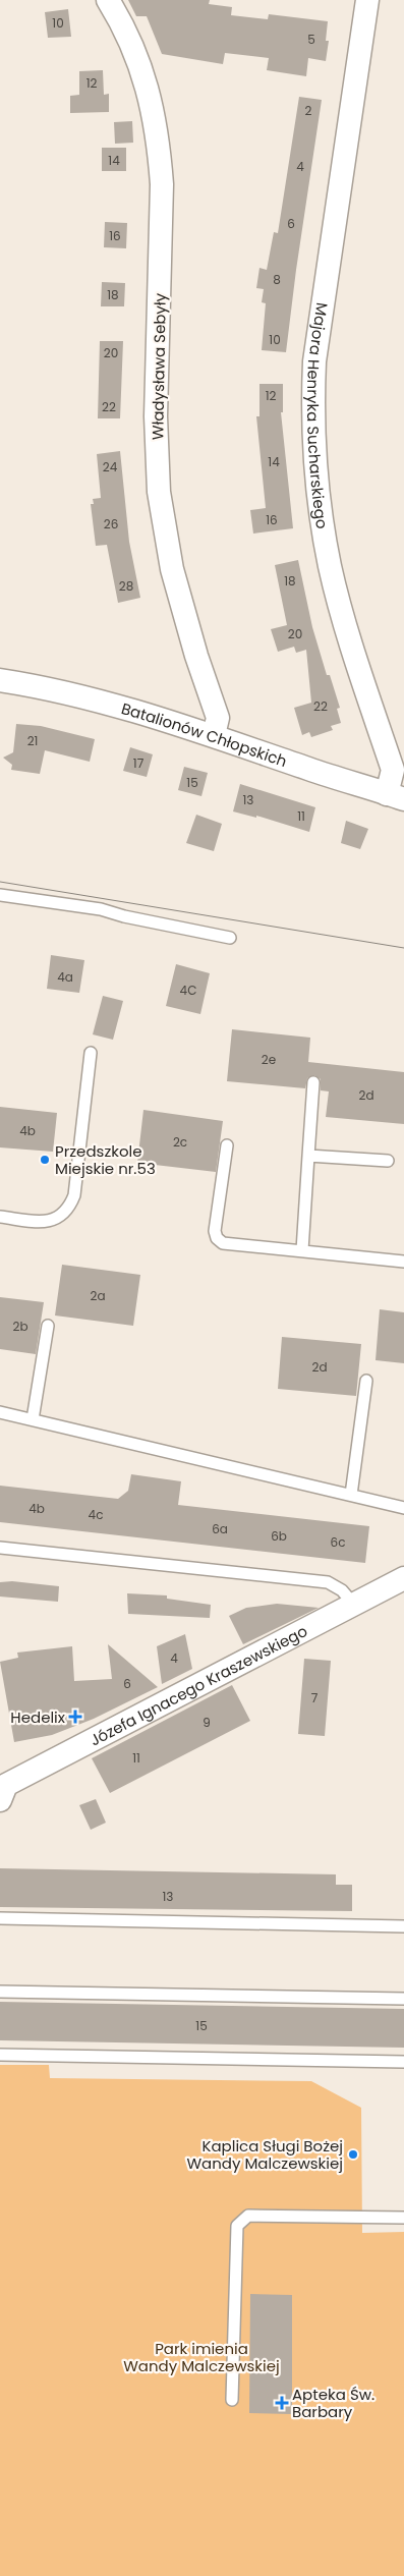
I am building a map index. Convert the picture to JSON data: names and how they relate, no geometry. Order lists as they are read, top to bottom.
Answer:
{
  "streets": {
    "street": [
      "Władysława Sebyły",
      "Majora Henryka Sucharskiego",
      "Batalionów Chłopskich",
      "Józefa Ignacego Kraszewskiego"
    ]
  },
  "crossings": [
    ["Władysława Sebyły", "Batalionów Chłopskich"],
    ["Majora Henryka Sucharskiego", "Batalionów Chłopskich"]
  ],
  "parks": ["Park imienia Wandy Malczewskiej"],
  "places": {
    "other": ["Przedszkole Miejskie nr.53", "Kaplica Sługi Bożej Wandy Malczewskiej"],
    "health": ["Hedelix", "Apteka Św. Barbary"]
  },
  "house_numbers": [
    "10",
    "5",
    "12",
    "2",
    "14",
    "4",
    "6",
    "16",
    "8",
    "18",
    "10",
    "20",
    "12",
    "22",
    "14",
    "24",
    "16",
    "26",
    "18",
    "28",
    "20",
    "22",
    "21",
    "17",
    "15",
    "13",
    "11",
    "4a",
    "4C",
    "2e",
    "2d",
    "4b",
    "2c",
    "2a",
    "2b",
    "2d",
    "4b",
    "4c",
    "6a",
    "6b",
    "6c",
    "4",
    "6",
    "7",
    "9",
    "11",
    "13",
    "15"
  ]
}
